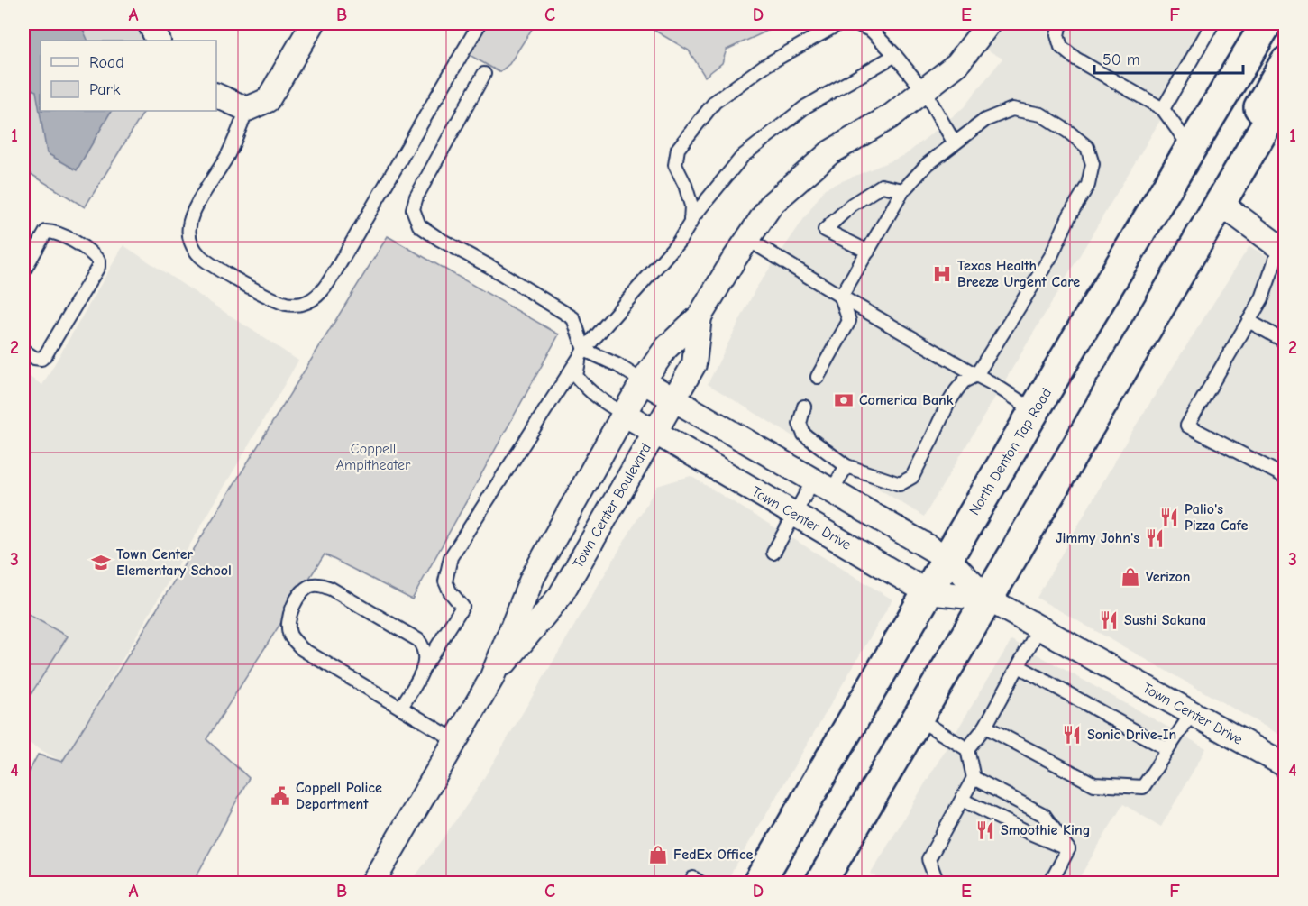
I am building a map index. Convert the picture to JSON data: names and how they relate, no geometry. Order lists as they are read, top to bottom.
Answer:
{
  "streets": {
    "main road": ["North Denton Tap Road"],
    "street": ["Town Center Boulevard", "Town Center Drive"]
  },
  "crossings": [
    ["North Denton Tap Road", "Town Center Drive"],
    ["Town Center Boulevard", "Town Center Drive"]
  ],
  "parks": ["Coppell Ampitheater"],
  "places": {
    "hospital": ["Texas Health Breeze Urgent Care"],
    "bank": ["Comerica Bank"],
    "restaurant": [
      "Palio's Pizza Cafe",
      "Jimmy John's",
      "Sushi Sakana",
      "Sonic Drive-In",
      "Smoothie King"
    ],
    "school or university": ["Town Center Elementary School"],
    "shop": ["Verizon", "FedEx Office"],
    "public building": ["Coppell Police Department"]
  },
  "legend": ["Road", "Park"],
  "scale_bar": "50 m",
  "grid": {
    "columns": [
      "A",
      "B",
      "C",
      "D",
      "E",
      "F"
    ],
    "rows": [
      "1",
      "2",
      "3",
      "4"
    ]
  }
}
